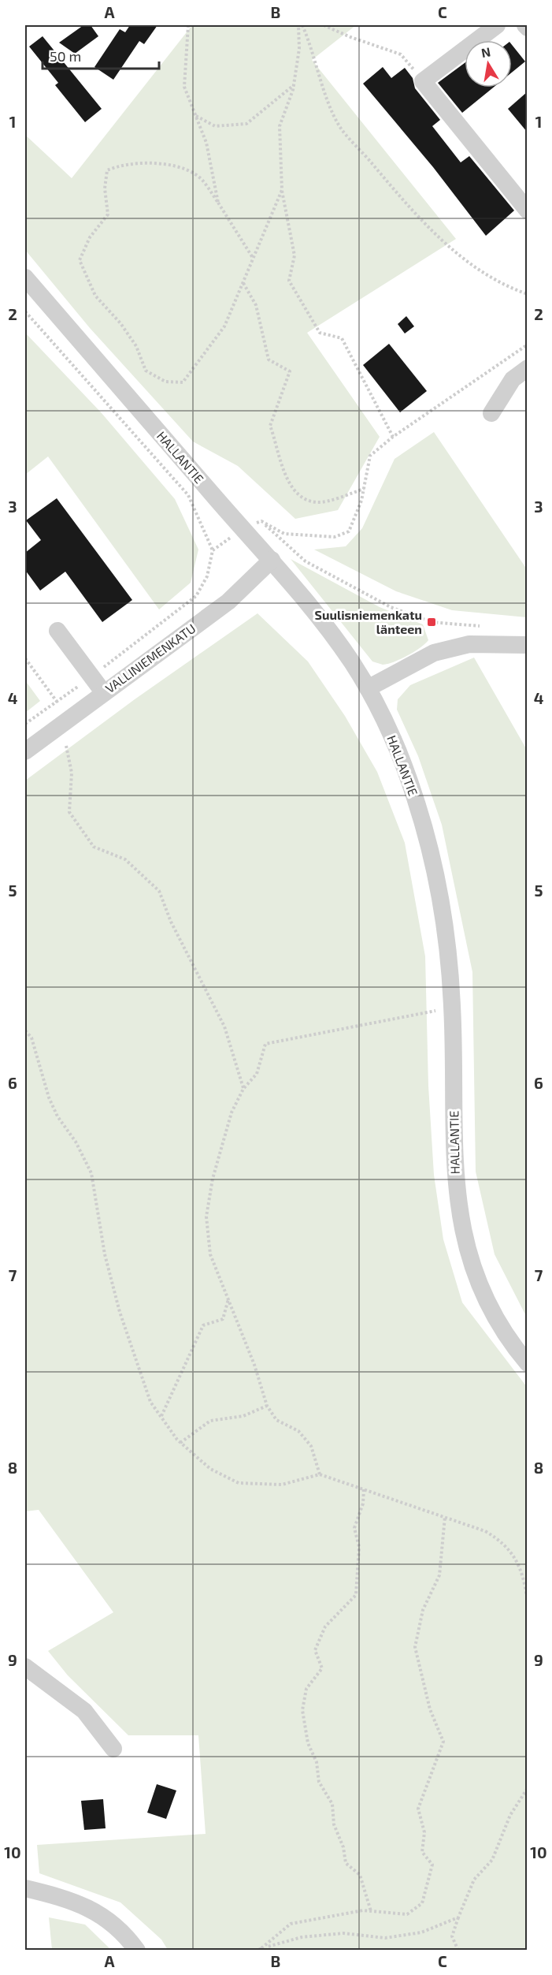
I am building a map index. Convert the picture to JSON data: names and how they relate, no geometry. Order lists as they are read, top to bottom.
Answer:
{
  "streets": {
    "street": ["HALLANTIE", "VALLINIEMENKATU"]
  },
  "crossings": [
    ["HALLANTIE", "VALLINIEMENKATU"]
  ],
  "places": {
    "transit": ["Suulisniemenkatu länteen"]
  },
  "scale_bar": "50 m",
  "north": "top",
  "grid": {
    "columns": ["A", "B", "C"],
    "rows": [
      "1",
      "2",
      "3",
      "4",
      "5",
      "6",
      "7",
      "8",
      "9",
      "10"
    ]
  }
}
